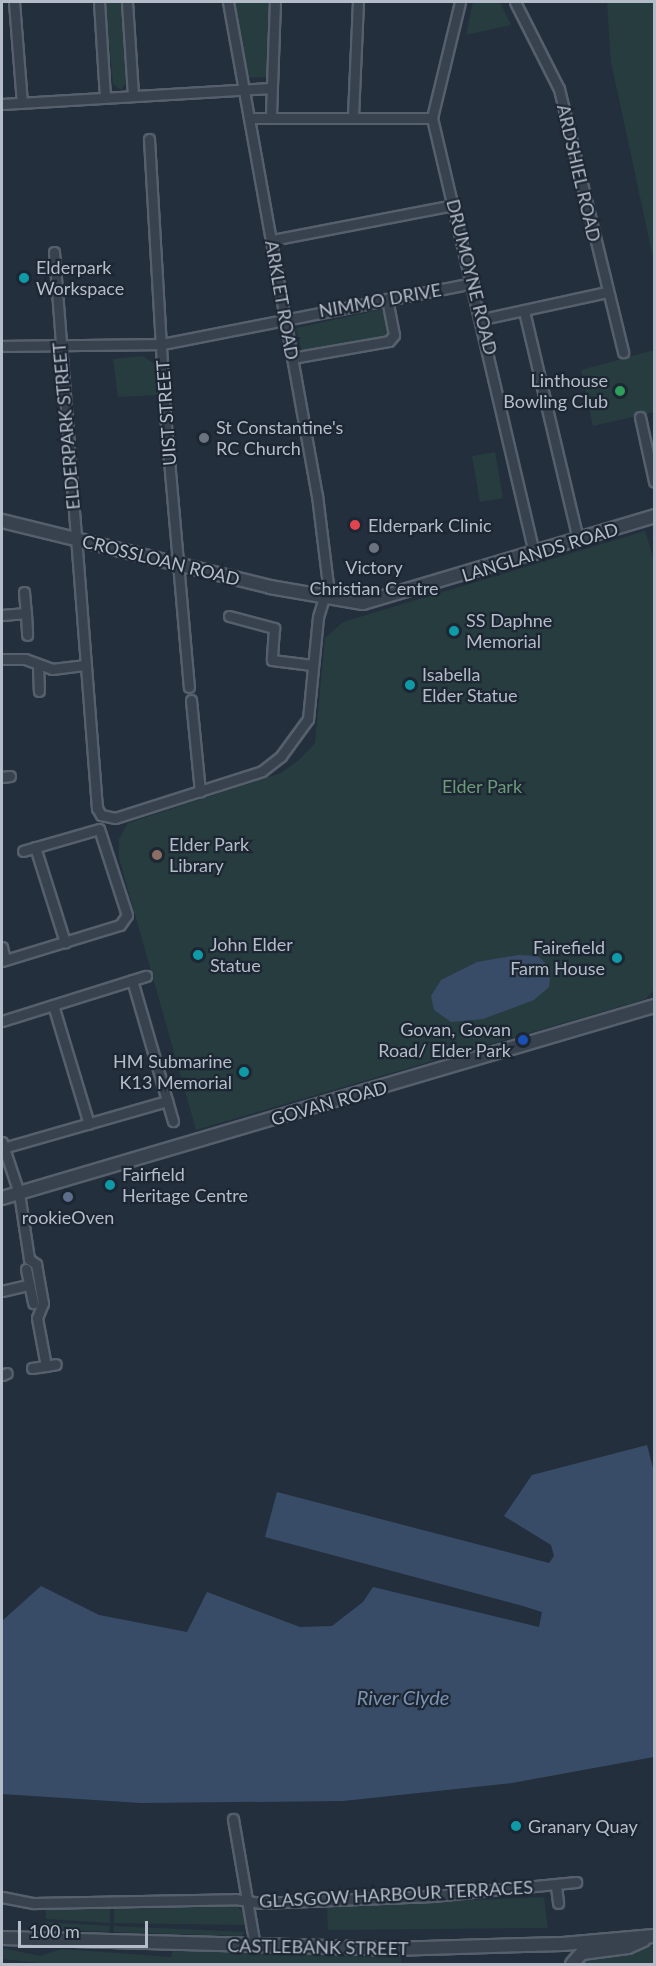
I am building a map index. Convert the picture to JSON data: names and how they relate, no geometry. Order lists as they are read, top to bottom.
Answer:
{
  "streets": {
    "street": [
      "ARDSHIEL ROAD",
      "DRUMOYNE ROAD",
      "ARKLET ROAD",
      "NIMMO DRIVE",
      "UIST STREET",
      "ELDERPARK STREET",
      "LANGLANDS ROAD",
      "CROSSLOAN ROAD",
      "GOVAN ROAD",
      "GLASGOW HARBOUR TERRACES",
      "CASTLEBANK STREET"
    ]
  },
  "crossings": [
    ["DRUMOYNE ROAD", "NIMMO DRIVE"],
    ["DRUMOYNE ROAD", "LANGLANDS ROAD"],
    ["ARKLET ROAD", "NIMMO DRIVE"],
    ["ARKLET ROAD", "LANGLANDS ROAD"],
    ["ARKLET ROAD", "CROSSLOAN ROAD"],
    ["NIMMO DRIVE", "UIST STREET"],
    ["NIMMO DRIVE", "ELDERPARK STREET"],
    ["UIST STREET", "CROSSLOAN ROAD"],
    ["ELDERPARK STREET", "CROSSLOAN ROAD"],
    ["LANGLANDS ROAD", "CROSSLOAN ROAD"]
  ],
  "water": ["River Clyde"],
  "parks": ["Elder Park"],
  "places": [
    "Elderpark Workspace",
    "Linthouse Bowling Club",
    "St Constantine's RC Church",
    "Elderpark Clinic",
    "Victory Christian Centre",
    "SS Daphne Memorial",
    "Isabella Elder Statue",
    "Elder Park Library",
    "John Elder Statue",
    "Fairefield Farm House",
    "Govan, Govan Road/ Elder Park",
    "HM Submarine K13 Memorial",
    "Fairfield Heritage Centre",
    "rookieOven",
    "Granary Quay"
  ],
  "scale_bar": "100 m"
}
